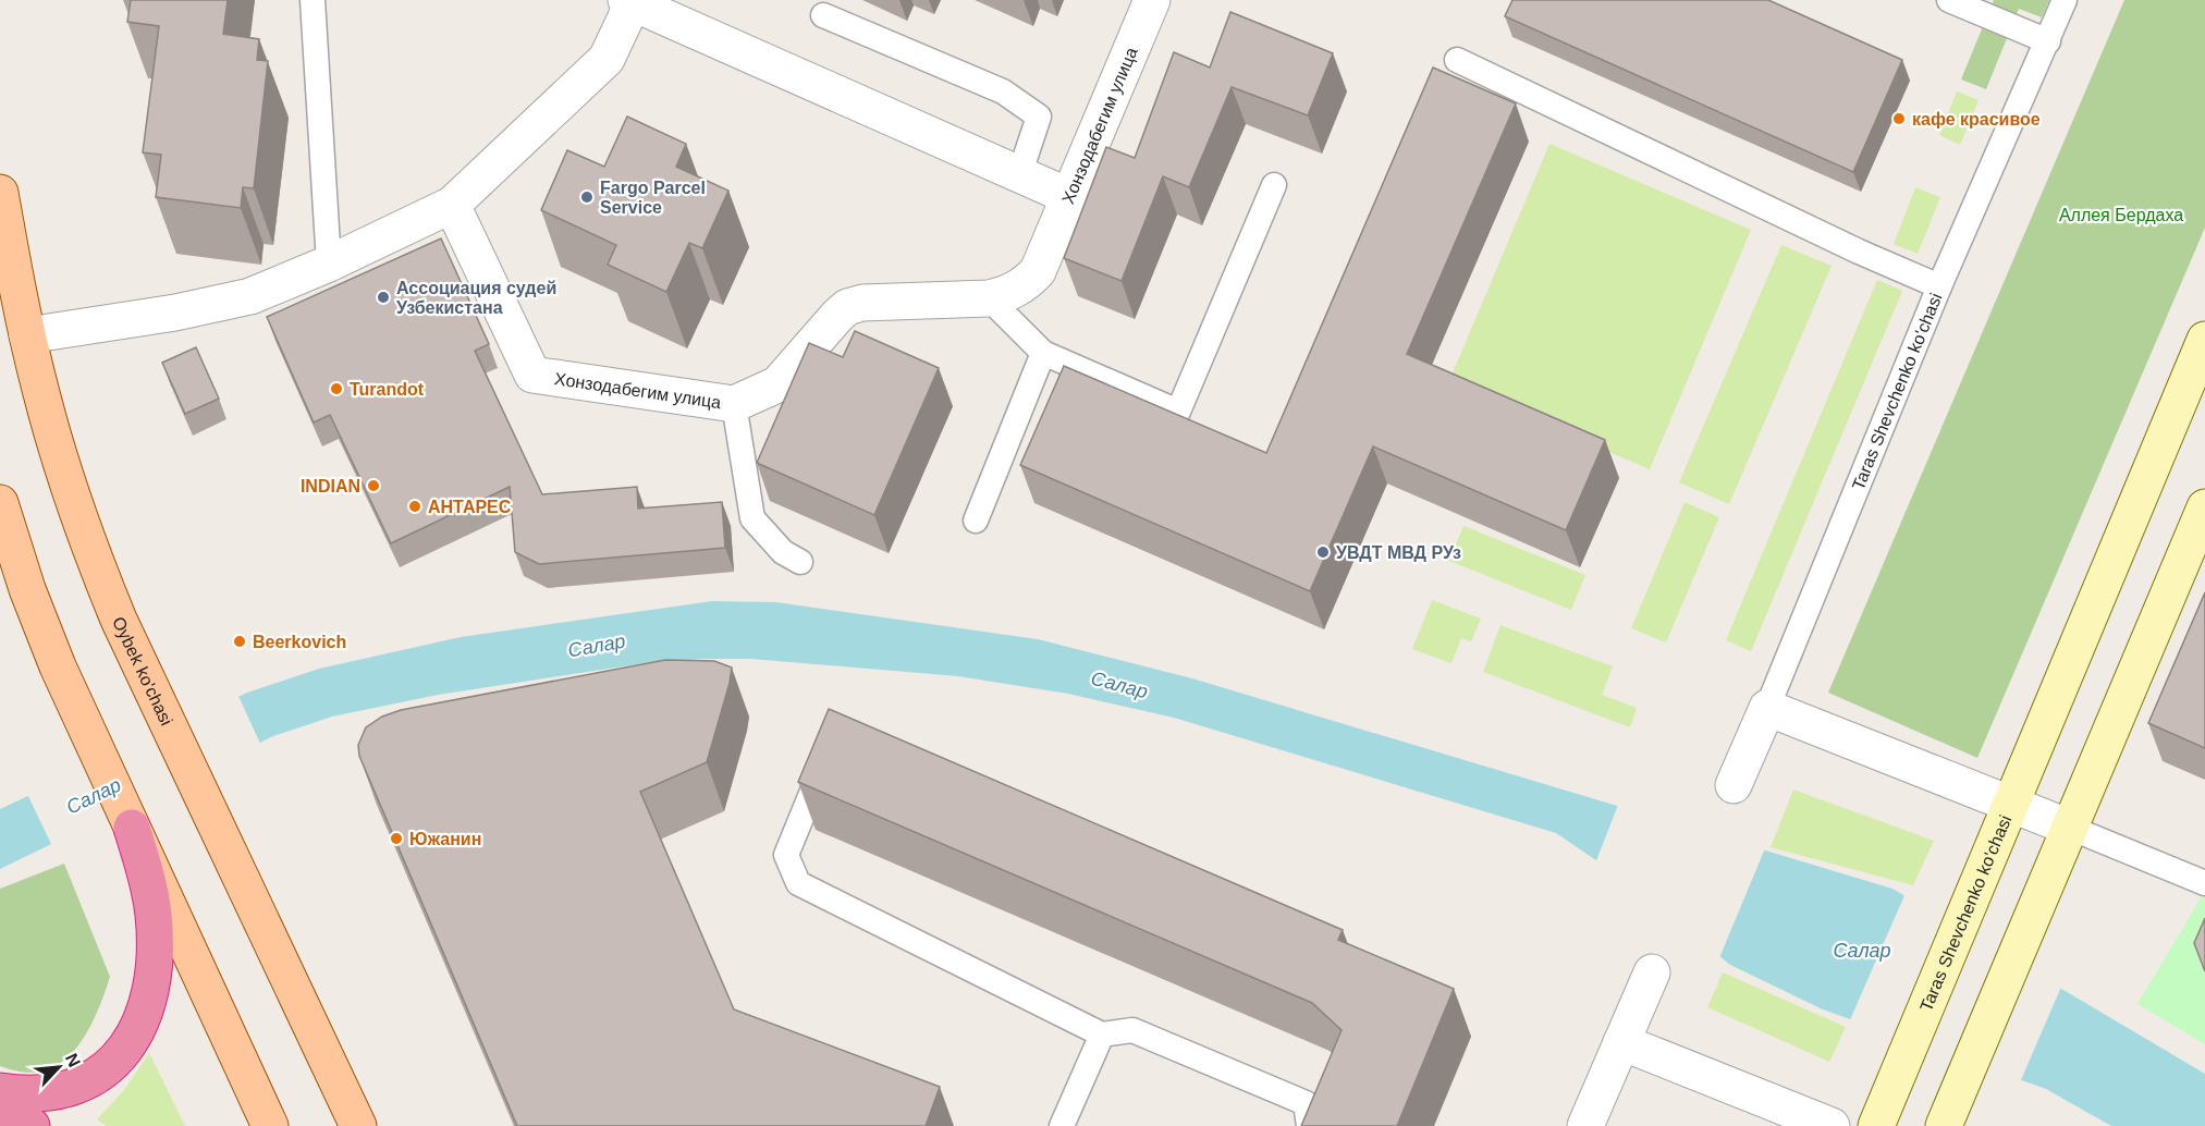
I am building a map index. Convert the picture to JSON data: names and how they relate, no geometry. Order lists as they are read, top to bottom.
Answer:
{
  "streets": {
    "main road": ["Oybek ko'chasi"],
    "street": ["Хонзодабегим улица", "Taras Shevchenko ko'chasi"]
  },
  "water": ["Салар"],
  "parks": ["Аллея Бердаха"],
  "places": [
    "кафе красивое",
    "Fargo Parcel Service",
    "Ассоциация судей Узбекистана",
    "Turandot",
    "INDIAN",
    "АНТАРЕС",
    "УВДТ МВД РУз",
    "Beerkovich",
    "Южанин"
  ],
  "north": "top right"
}
